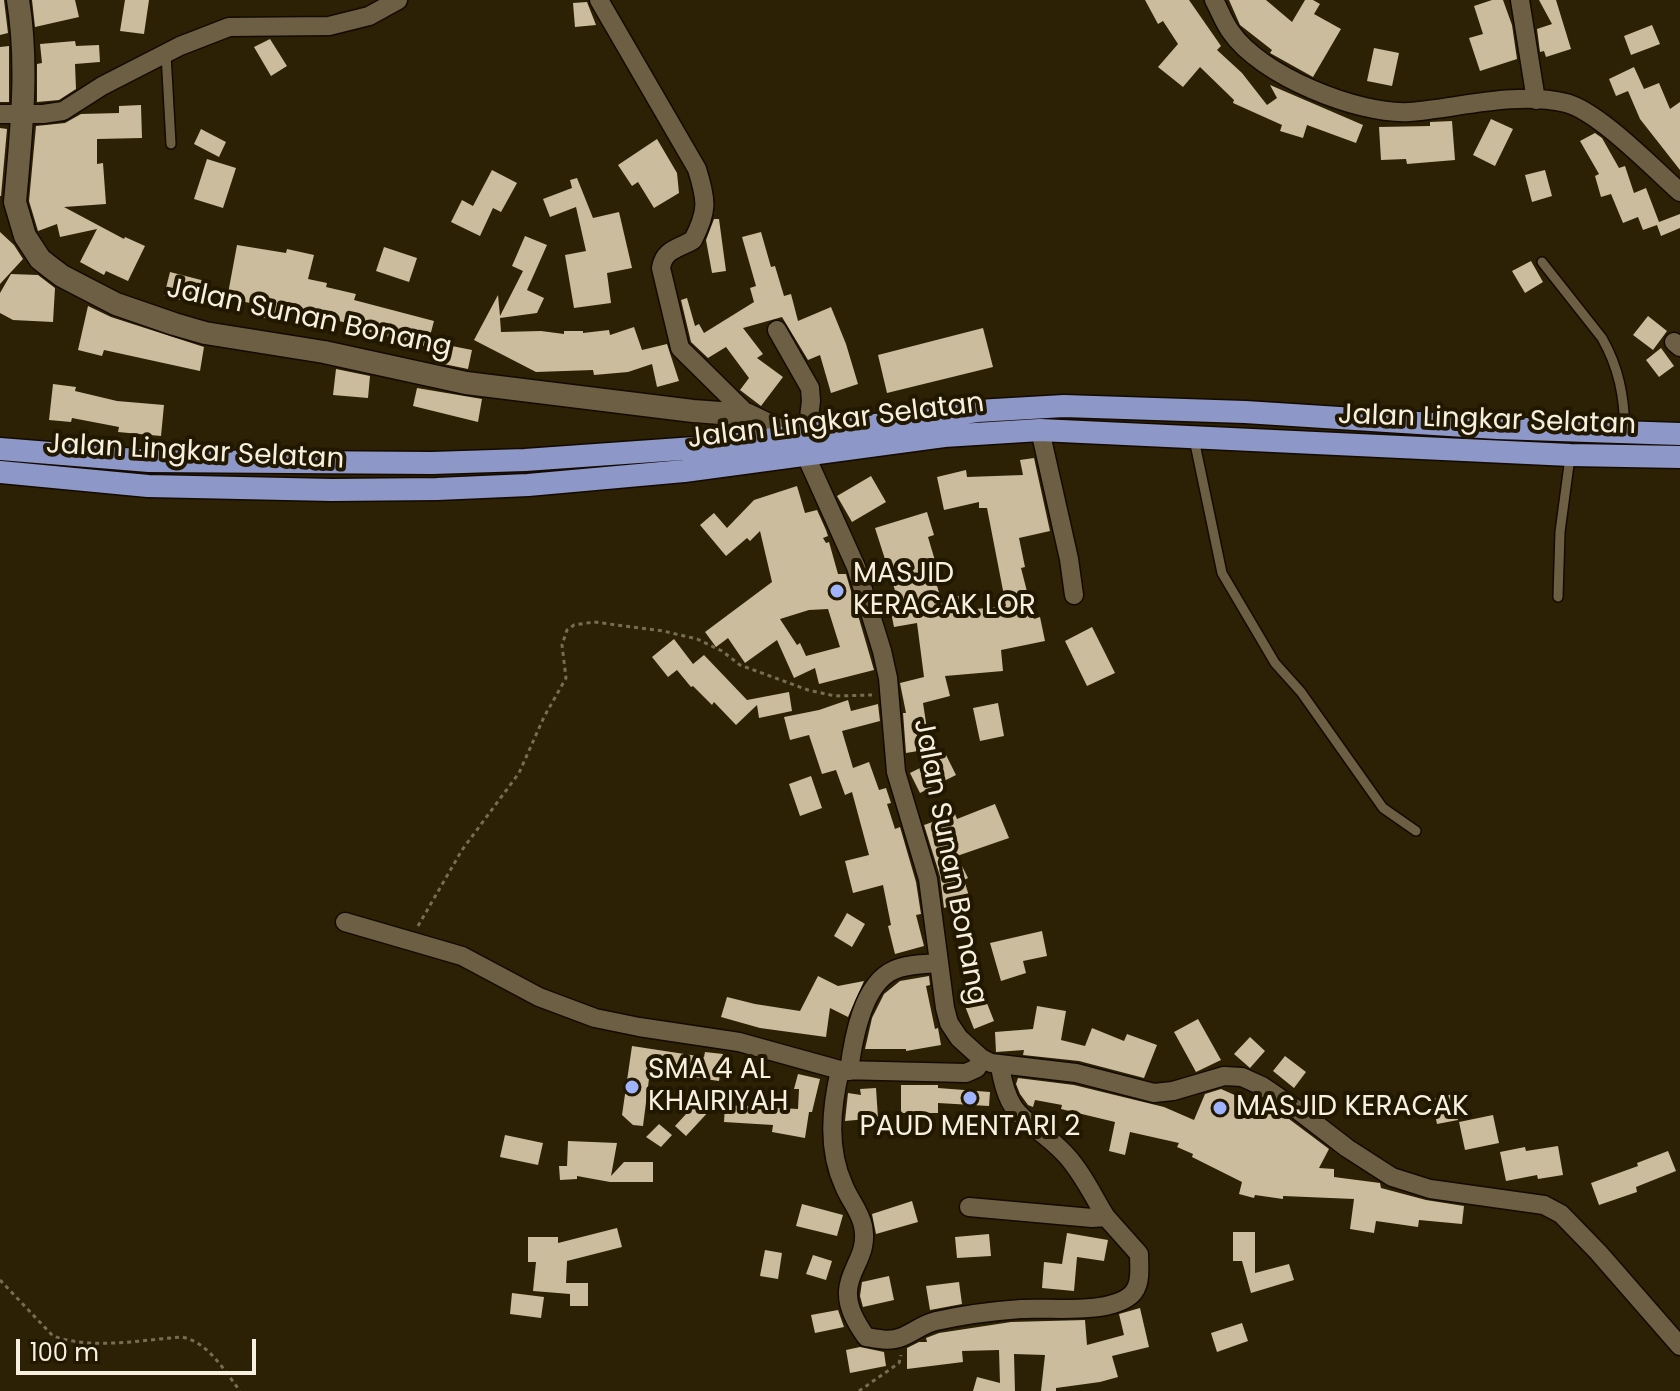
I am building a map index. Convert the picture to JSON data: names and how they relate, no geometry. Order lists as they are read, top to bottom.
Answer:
{
  "streets": {
    "highway": ["Jalan Lingkar Selatan"],
    "street": ["Jalan Sunan Bonang"]
  },
  "crossings": [
    ["Jalan Sunan Bonang", "Jalan Lingkar Selatan"]
  ],
  "places": [
    "MASJID KERACAK LOR",
    "SMA 4 AL KHAIRIYAH",
    "PAUD MENTARI 2",
    "MASJID KERACAK"
  ],
  "scale_bar": "100 m"
}
